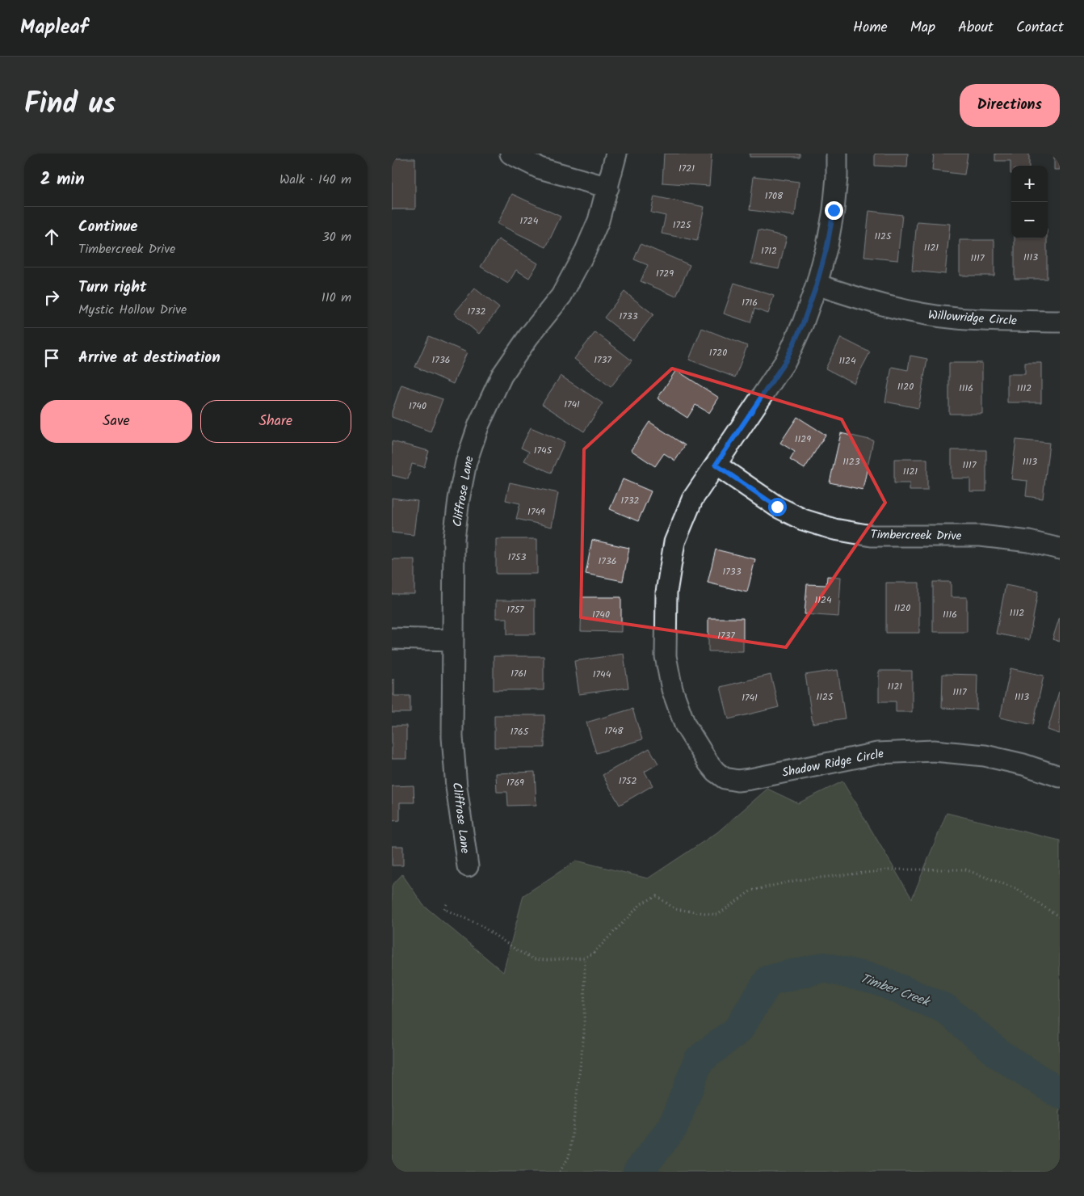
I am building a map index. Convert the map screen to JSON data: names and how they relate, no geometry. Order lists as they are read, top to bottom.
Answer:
{
  "streets": {
    "street": [
      "Willowridge Circle",
      "Cliffrose Lane",
      "Timbercreek Drive",
      "Shadow Ridge Circle"
    ]
  },
  "crossings": [
    ["Timbercreek Drive", "Shadow Ridge Circle"]
  ],
  "water": ["Timber Creek"],
  "house_numbers": [
    "1721",
    "1708",
    "1724",
    "1725",
    "1125",
    "1121",
    "1712",
    "1113",
    "1117",
    "1729",
    "1716",
    "1732",
    "1733",
    "1720",
    "1736",
    "1737",
    "1124",
    "1120",
    "1116",
    "1112",
    "1741",
    "1740",
    "1129",
    "1745",
    "1123",
    "1113",
    "1117",
    "1121",
    "1732",
    "1749",
    "1753",
    "1736",
    "1733",
    "1124",
    "1120",
    "1757",
    "1112",
    "1740",
    "1116",
    "1737",
    "1761",
    "1744",
    "1121",
    "1117",
    "1125",
    "1113",
    "1741",
    "1748",
    "1765",
    "1752",
    "1769"
  ],
  "page": {
    "header": "Mapleaf",
    "nav": [
      "Home",
      "Map",
      "About",
      "Contact"
    ],
    "title": "Find us",
    "buttons": [
      "Directions",
      ["Save", "Share"]
    ],
    "heading": ["2 min", "Walk · 140 m"],
    "map_buttons": ["+", "−"],
    "list": [
      ["Continue", "Timbercreek Drive", "30 m"],
      ["Turn right", "Mystic Hollow Drive", "110 m"],
      "Arrive at destination"
    ]
  }
}
